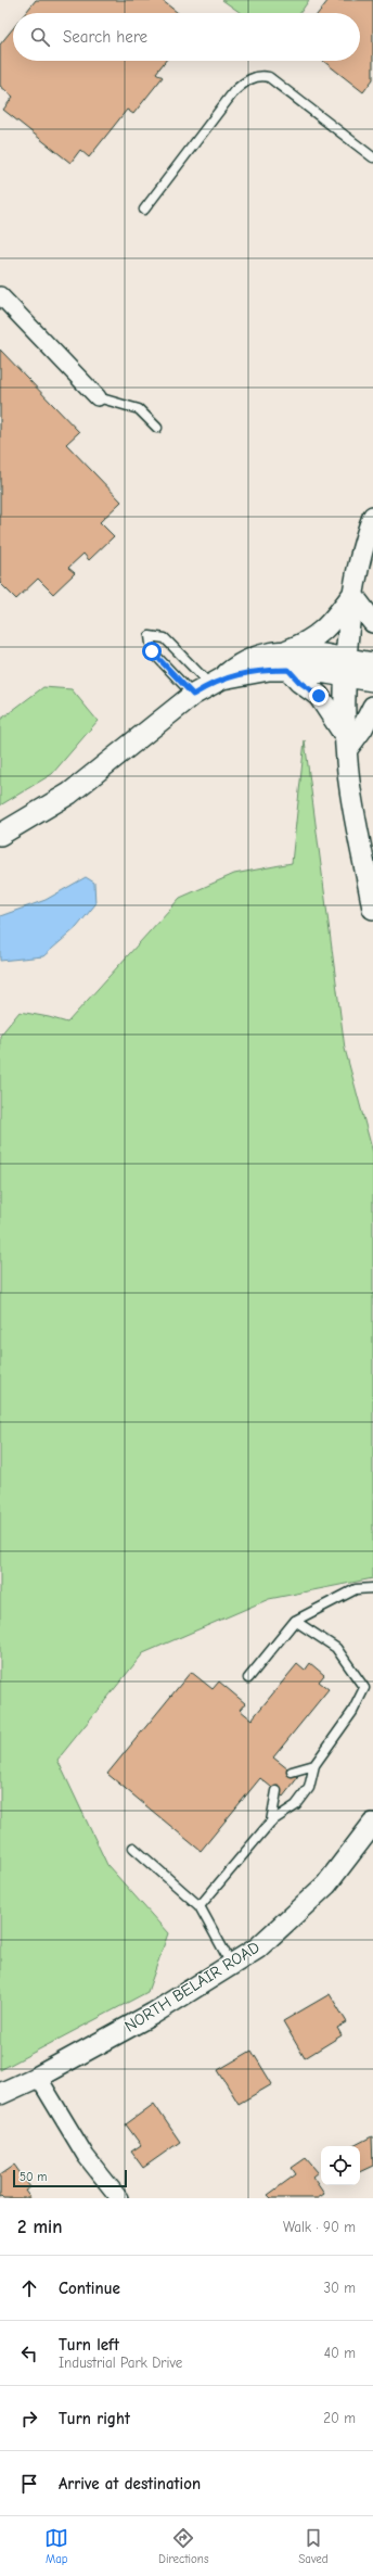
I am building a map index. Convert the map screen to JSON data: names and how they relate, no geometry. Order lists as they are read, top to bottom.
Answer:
{
  "streets": {
    "street": ["NORTH BELAIR ROAD"]
  },
  "scale_bar": "50 m",
  "page": {
    "search": "Search here",
    "scale": "50 m",
    "heading": ["2 min", "Walk · 90 m"],
    "list": [
      ["Continue", "30 m"],
      ["Turn left", "Industrial Park Drive", "40 m"],
      ["Turn right", "20 m"],
      "Arrive at destination"
    ],
    "nav": ["Map", "Directions", "Saved"]
  }
}
